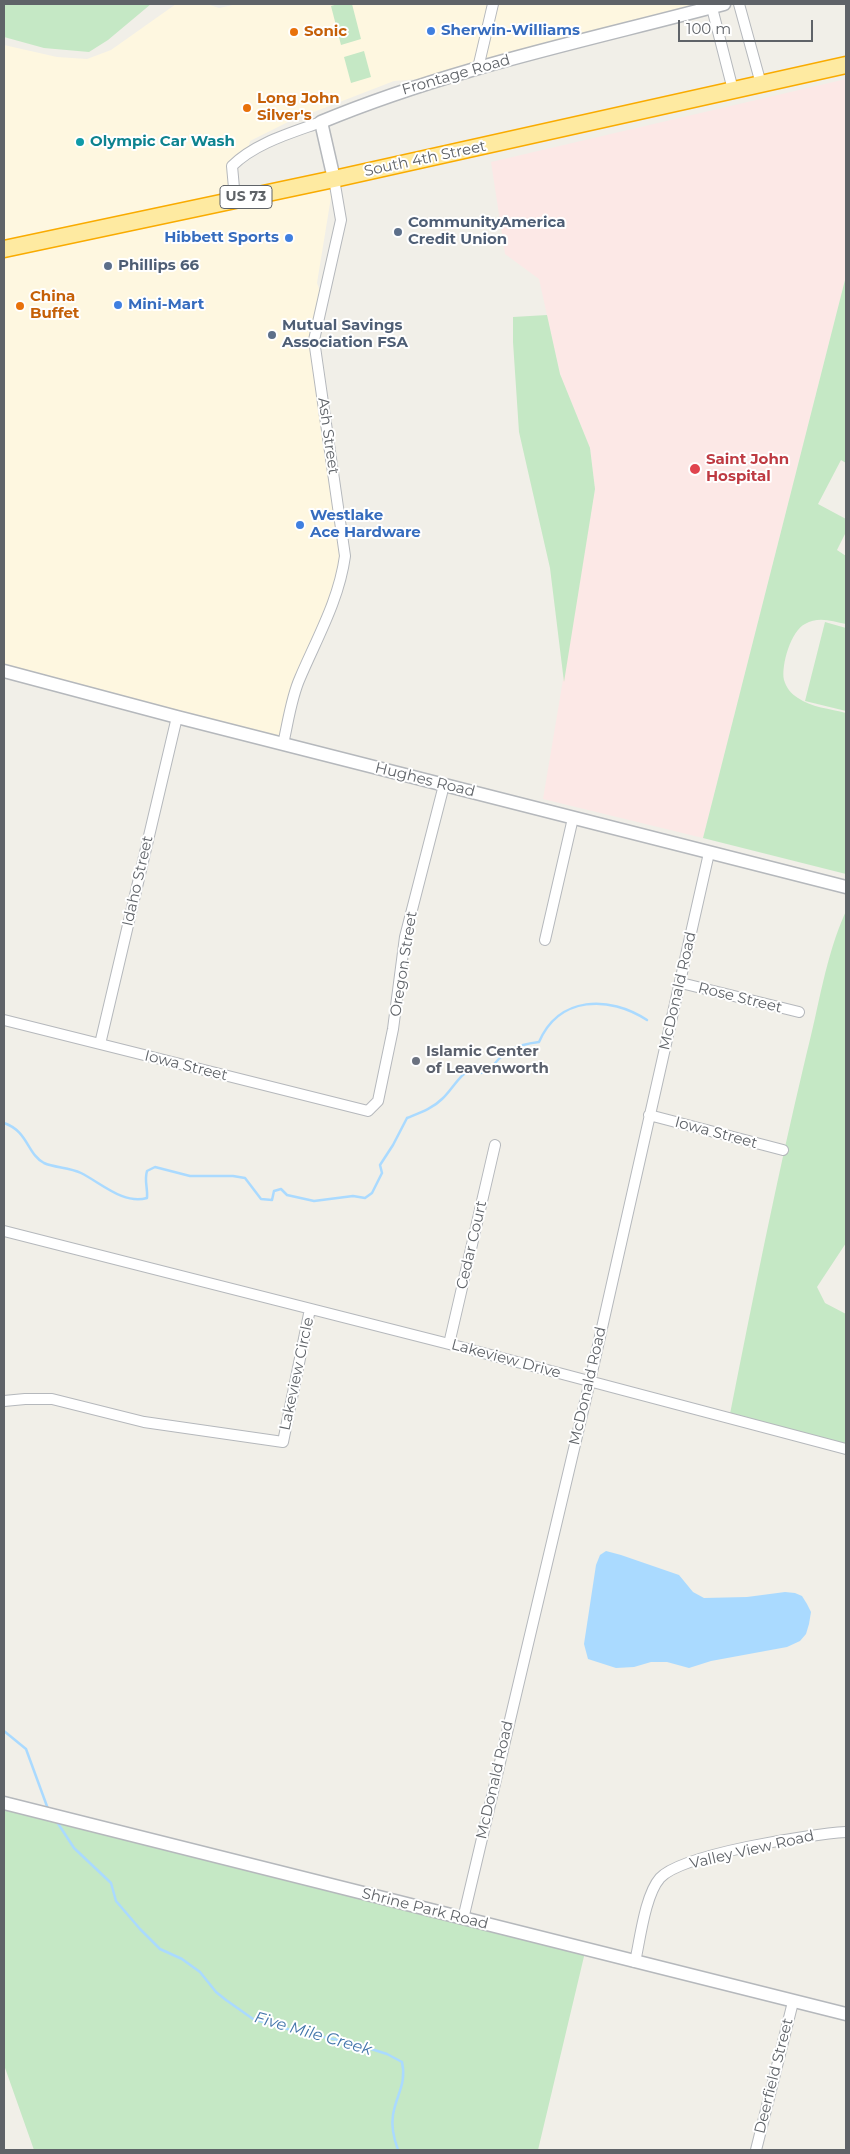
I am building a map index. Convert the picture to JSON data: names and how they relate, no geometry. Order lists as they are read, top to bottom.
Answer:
{
  "streets": {
    "highway": ["South 4th Street", "US 73"],
    "street": [
      "Frontage Road",
      "Ash Street",
      "Hughes Road",
      "Idaho Street",
      "Oregon Street",
      "McDonald Road",
      "Rose Street",
      "Iowa Street",
      "Cedar Court",
      "Lakeview Drive",
      "Lakeview Circle",
      "Valley View Road",
      "Shrine Park Road",
      "Deerfield Street"
    ]
  },
  "crossings": [
    ["Frontage Road", "South 4th Street"],
    ["Frontage Road", "Ash Street"],
    ["South 4th Street", "Ash Street"],
    ["Ash Street", "Hughes Road"],
    ["Hughes Road", "Idaho Street"],
    ["Hughes Road", "Oregon Street"],
    ["Hughes Road", "McDonald Road"],
    ["Idaho Street", "Iowa Street"],
    ["Oregon Street", "Iowa Street"],
    ["McDonald Road", "Rose Street"],
    ["McDonald Road", "Iowa Street"],
    ["McDonald Road", "Lakeview Drive"],
    ["McDonald Road", "Shrine Park Road"],
    ["Cedar Court", "Lakeview Drive"],
    ["Lakeview Drive", "Lakeview Circle"],
    ["Valley View Road", "Shrine Park Road"],
    ["Shrine Park Road", "Deerfield Street"]
  ],
  "water": ["Five Mile Creek"],
  "places": [
    "Sherwin-Williams",
    "Sonic",
    "Long John Silver's",
    "Olympic Car Wash",
    "CommunityAmerica Credit Union",
    "Hibbett Sports",
    "Phillips 66",
    "Mini-Mart",
    "China Buffet",
    "Mutual Savings Association FSA",
    "Saint John Hospital",
    "Westlake Ace Hardware",
    "Islamic Center of Leavenworth"
  ],
  "scale_bar": "100 m"
}
